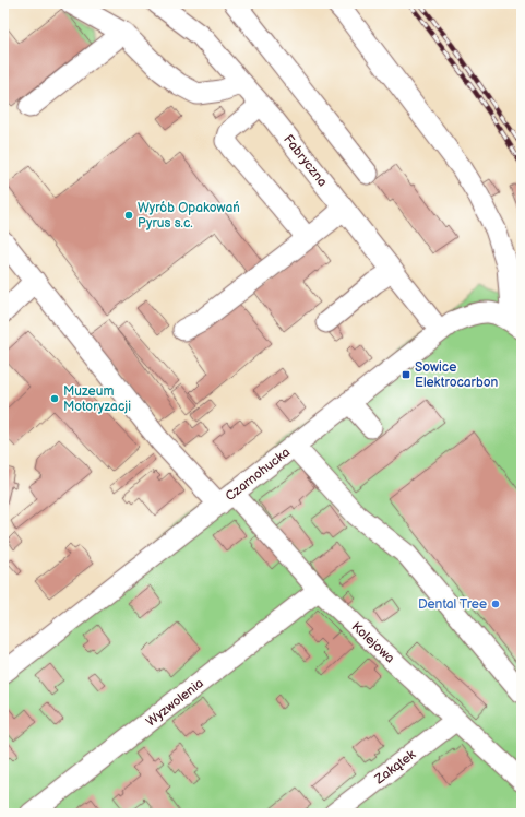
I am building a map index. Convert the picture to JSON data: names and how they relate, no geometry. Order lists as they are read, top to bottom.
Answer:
{
  "streets": {
    "street": [
      "Fabryczna",
      "Czarnohucka",
      "Kolejowa",
      "Wyzwolenia",
      "Zakątek"
    ]
  },
  "crossings": [
    ["Fabryczna", "Czarnohucka"],
    ["Czarnohucka", "Kolejowa"],
    ["Kolejowa", "Wyzwolenia"],
    ["Kolejowa", "Zakątek"]
  ],
  "places": {
    "other": ["Wyrób Opakowań Pyrus s.c.", "Muzeum Motoryzacji", "Dental Tree"],
    "transit": ["Sowice Elektrocarbon"]
  }
}
